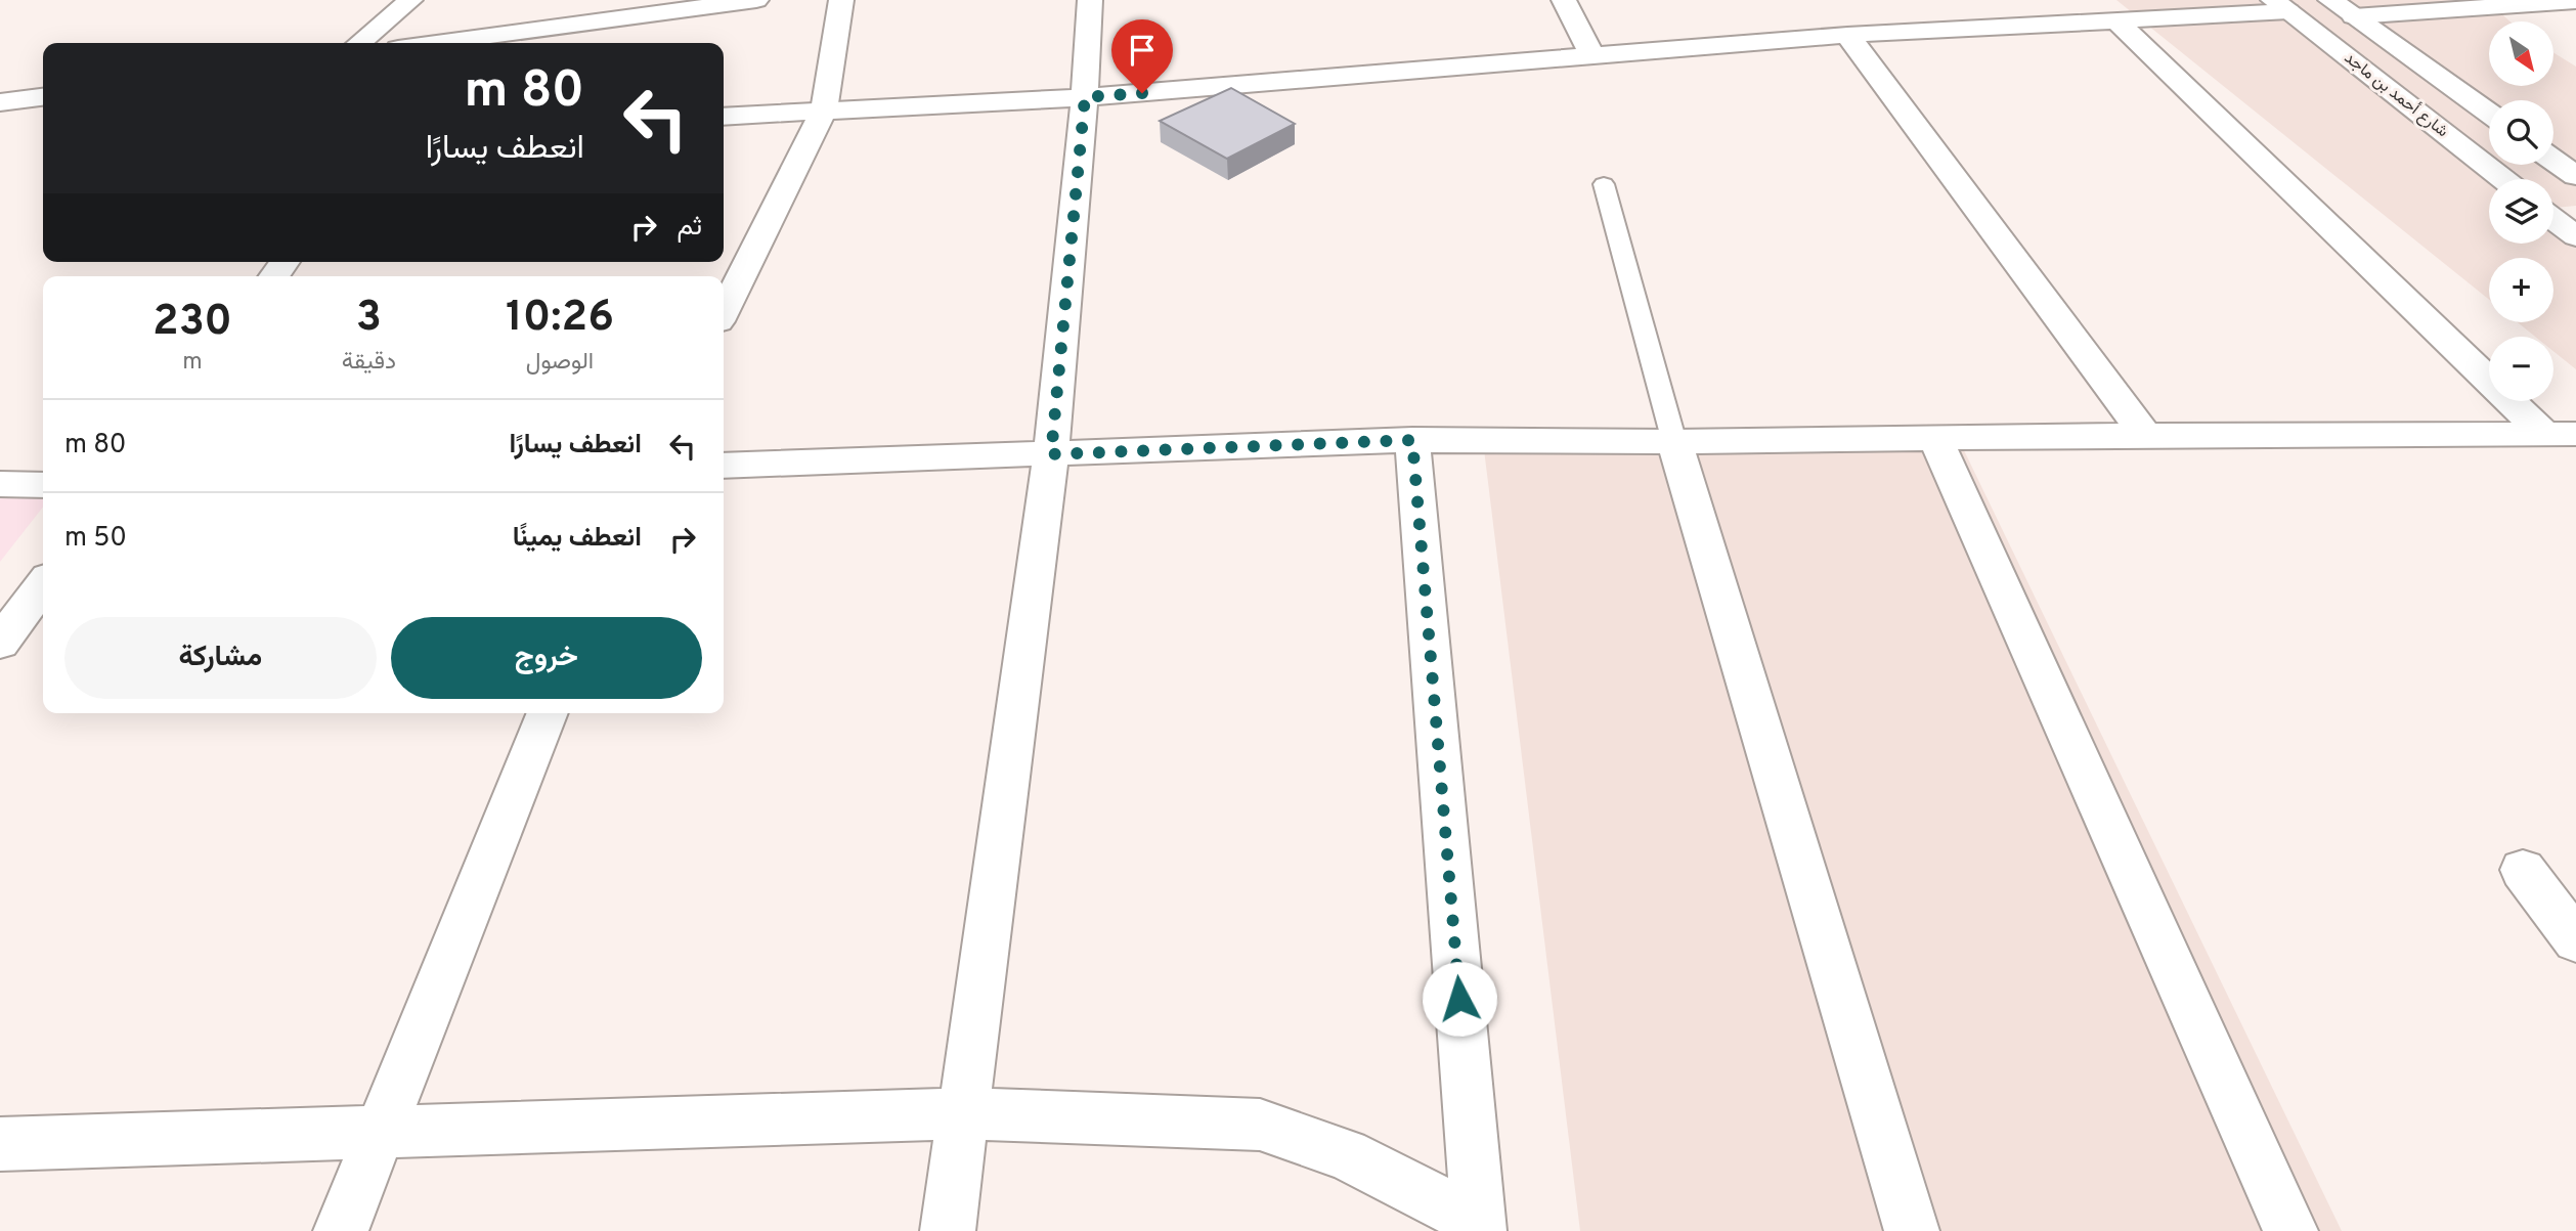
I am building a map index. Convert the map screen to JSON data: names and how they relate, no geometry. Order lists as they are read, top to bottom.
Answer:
{
  "streets": {
    "street": ["شارع أحمد بن ماجد"]
  },
  "north": "bottom right",
  "page": {
    "map_buttons": ["+", "−"],
    "turn": ["80 m", "انعطف يسارًا"],
    "then": "ثم",
    "eta": [
      "10:26",
      "الوصول",
      "3",
      "دقيقة",
      "230",
      "m"
    ],
    "list": [
      {
        "name": "انعطف يسارًا",
        "value": "80 m"
      },
      {
        "name": "انعطف يمينًا",
        "value": "50 m"
      }
    ],
    "buttons": ["خروج", "مشاركة"]
  }
}
